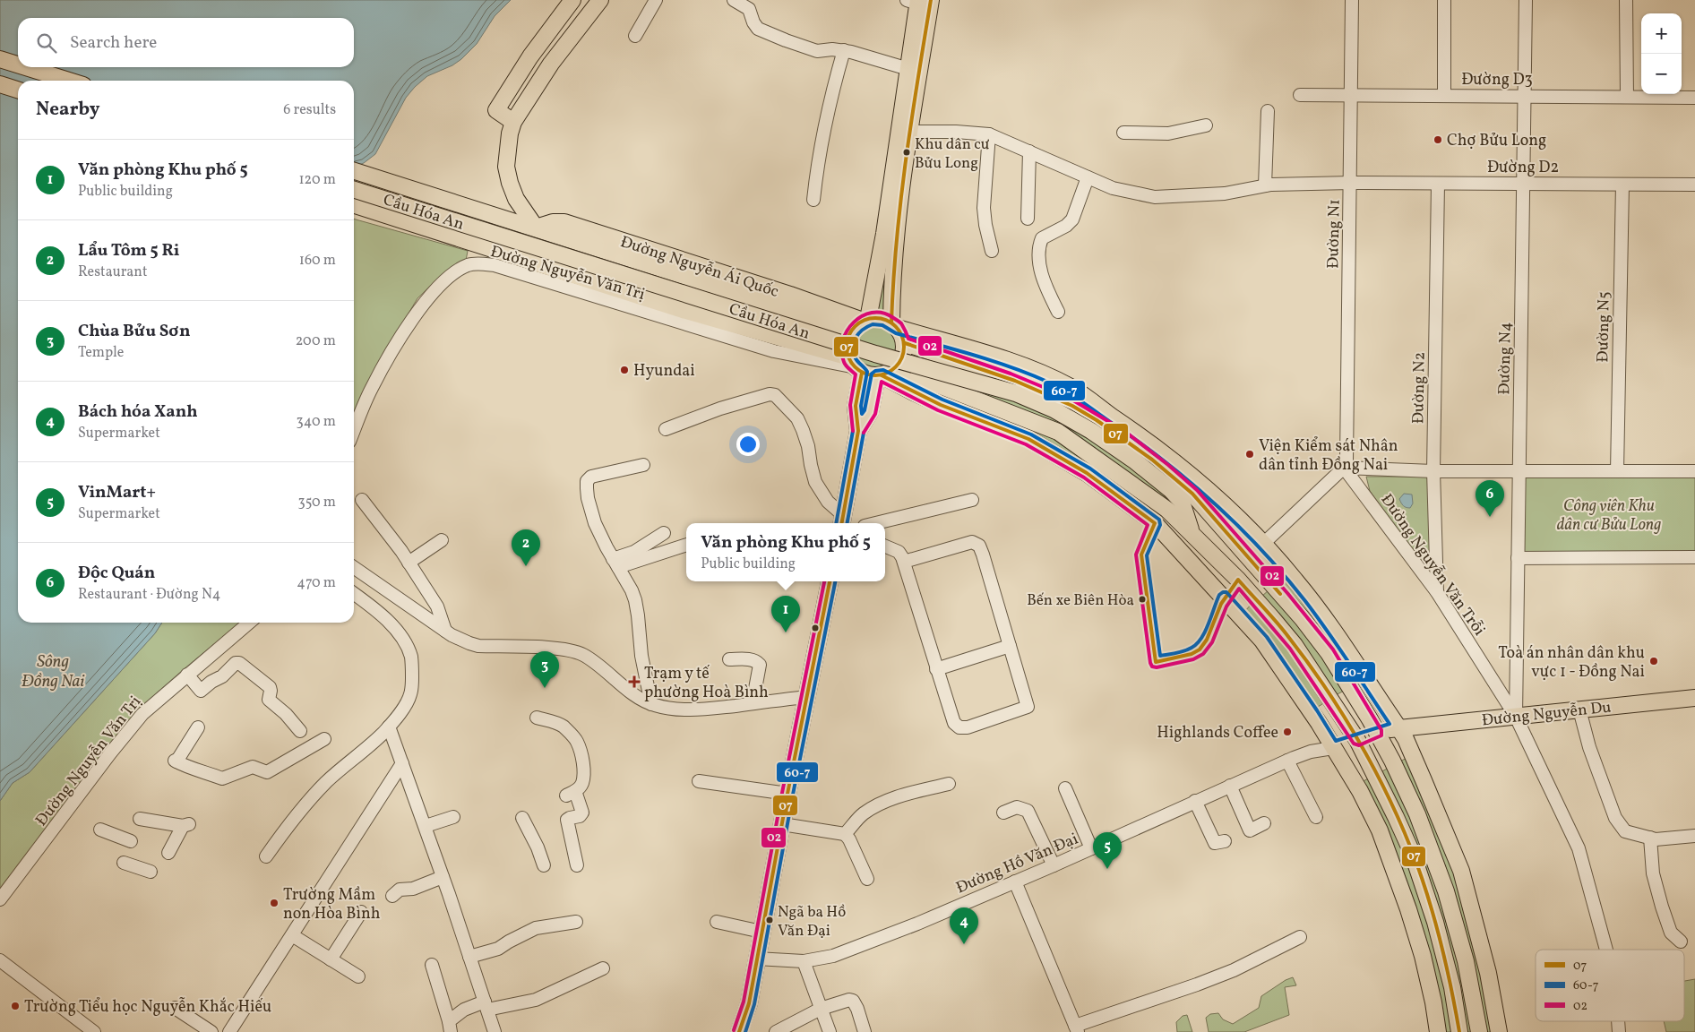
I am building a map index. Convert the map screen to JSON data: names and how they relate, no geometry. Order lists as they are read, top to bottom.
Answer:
{
  "streets": {
    "main road": ["Cầu Hóa An", "Đường Nguyễn Ái Quốc", "Đường Nguyễn Du"],
    "street": [
      "Đường D3",
      "Đường D2",
      "Đường N1",
      "Đường Nguyễn Văn Trị",
      "Đường N5",
      "Đường N4",
      "Đường N2",
      "Đường Nguyễn Văn Trỗi",
      "Đường Hồ Văn Đại"
    ]
  },
  "crossings": [
    ["Đường D3", "Đường N1"],
    ["Đường D3", "Đường N4"],
    ["Đường D2", "Đường N1"],
    ["Đường D2", "Đường N5"],
    ["Đường D2", "Đường N4"],
    ["Đường D2", "Đường N2"],
    ["Cầu Hóa An", "Đường Nguyễn Ái Quốc"],
    ["Đường N1", "Đường Nguyễn Văn Trỗi"],
    ["Đường Nguyễn Ái Quốc", "Đường Nguyễn Văn Trị"],
    ["Đường N4", "Đường Nguyễn Văn Trỗi"],
    ["Đường N4", "Đường Nguyễn Du"],
    ["Đường N2", "Đường Nguyễn Văn Trỗi"],
    ["Đường Nguyễn Văn Trỗi", "Đường Nguyễn Du"],
    ["Đường Nguyễn Du", "Đường Hồ Văn Đại"]
  ],
  "water": ["Sông Đồng Nai"],
  "parks": ["Công viên Khu dân cư Bửu Long"],
  "places": {
    "other": [
      "Chợ Bửu Long",
      "Khu dân cư Bửu Long",
      "Hyundai",
      "Viện Kiểm sát Nhân dân tỉnh Đồng Nai",
      "Bến xe Biên Hòa",
      "Toà án nhân dân khu vực 1 - Đồng Nai",
      "Highlands Coffee",
      "Trường Mầm non Hòa Bình",
      "Ngã ba Hồ Văn Đại",
      "Trường Tiểu học Nguyễn Khắc Hiếu"
    ],
    "health": ["Trạm y tế phường Hoà Bình"]
  },
  "lines": ["transit line 07", "transit line 02", "transit line 60-7"],
  "legend": ["07", "60-7", "02"],
  "page": {
    "map_buttons": ["+", "−"],
    "search": "Search here",
    "heading": ["Nearby", "6 results"],
    "list": [
      {
        "mark": "1",
        "name": "Văn phòng Khu phố 5",
        "note": "Public building",
        "value": "120 m"
      },
      {
        "mark": "2",
        "name": "Lẩu Tôm 5 Ri",
        "note": "Restaurant",
        "value": "160 m"
      },
      {
        "mark": "3",
        "name": "Chùa Bửu Sơn",
        "note": "Temple",
        "value": "200 m"
      },
      {
        "mark": "4",
        "name": "Bách hóa Xanh",
        "note": "Supermarket",
        "value": "340 m"
      },
      {
        "mark": "5",
        "name": "VinMart+",
        "note": "Supermarket",
        "value": "350 m"
      },
      {
        "mark": "6",
        "name": "Độc Quán",
        "note": "Restaurant · Đường N4",
        "value": "470 m"
      }
    ],
    "pins": [
      "6",
      "2",
      "1",
      "3",
      "5",
      "4"
    ],
    "popup": ["Văn phòng Khu phố 5", "Public building"]
  }
}
